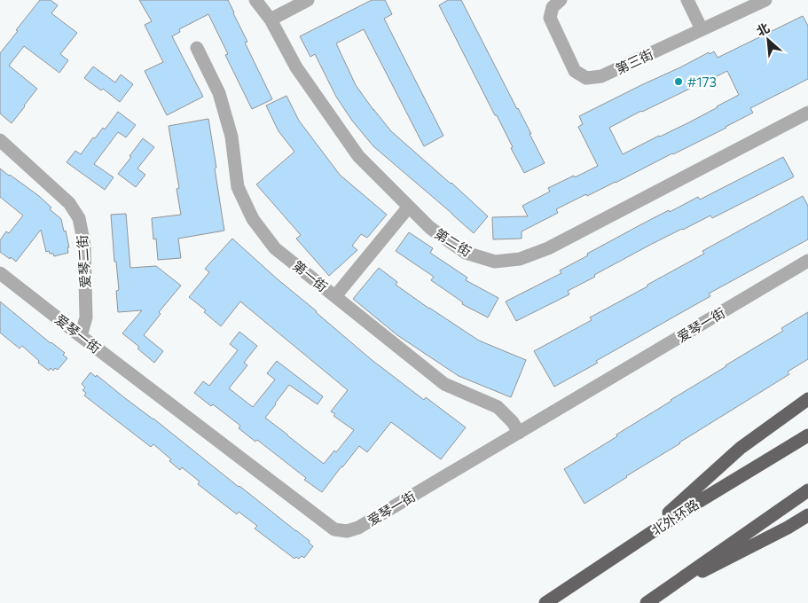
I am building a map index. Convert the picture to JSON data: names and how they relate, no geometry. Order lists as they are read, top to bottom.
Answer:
{
  "streets": {
    "highway": ["北外环路"],
    "street": [
      "第三街",
      "第二街",
      "爱琴二街",
      "第一街",
      "爱琴一街"
    ]
  },
  "crossings": [
    ["爱琴二街", "爱琴一街"],
    ["第一街", "爱琴一街"]
  ],
  "places": ["#173"],
  "north": "top left"
}
